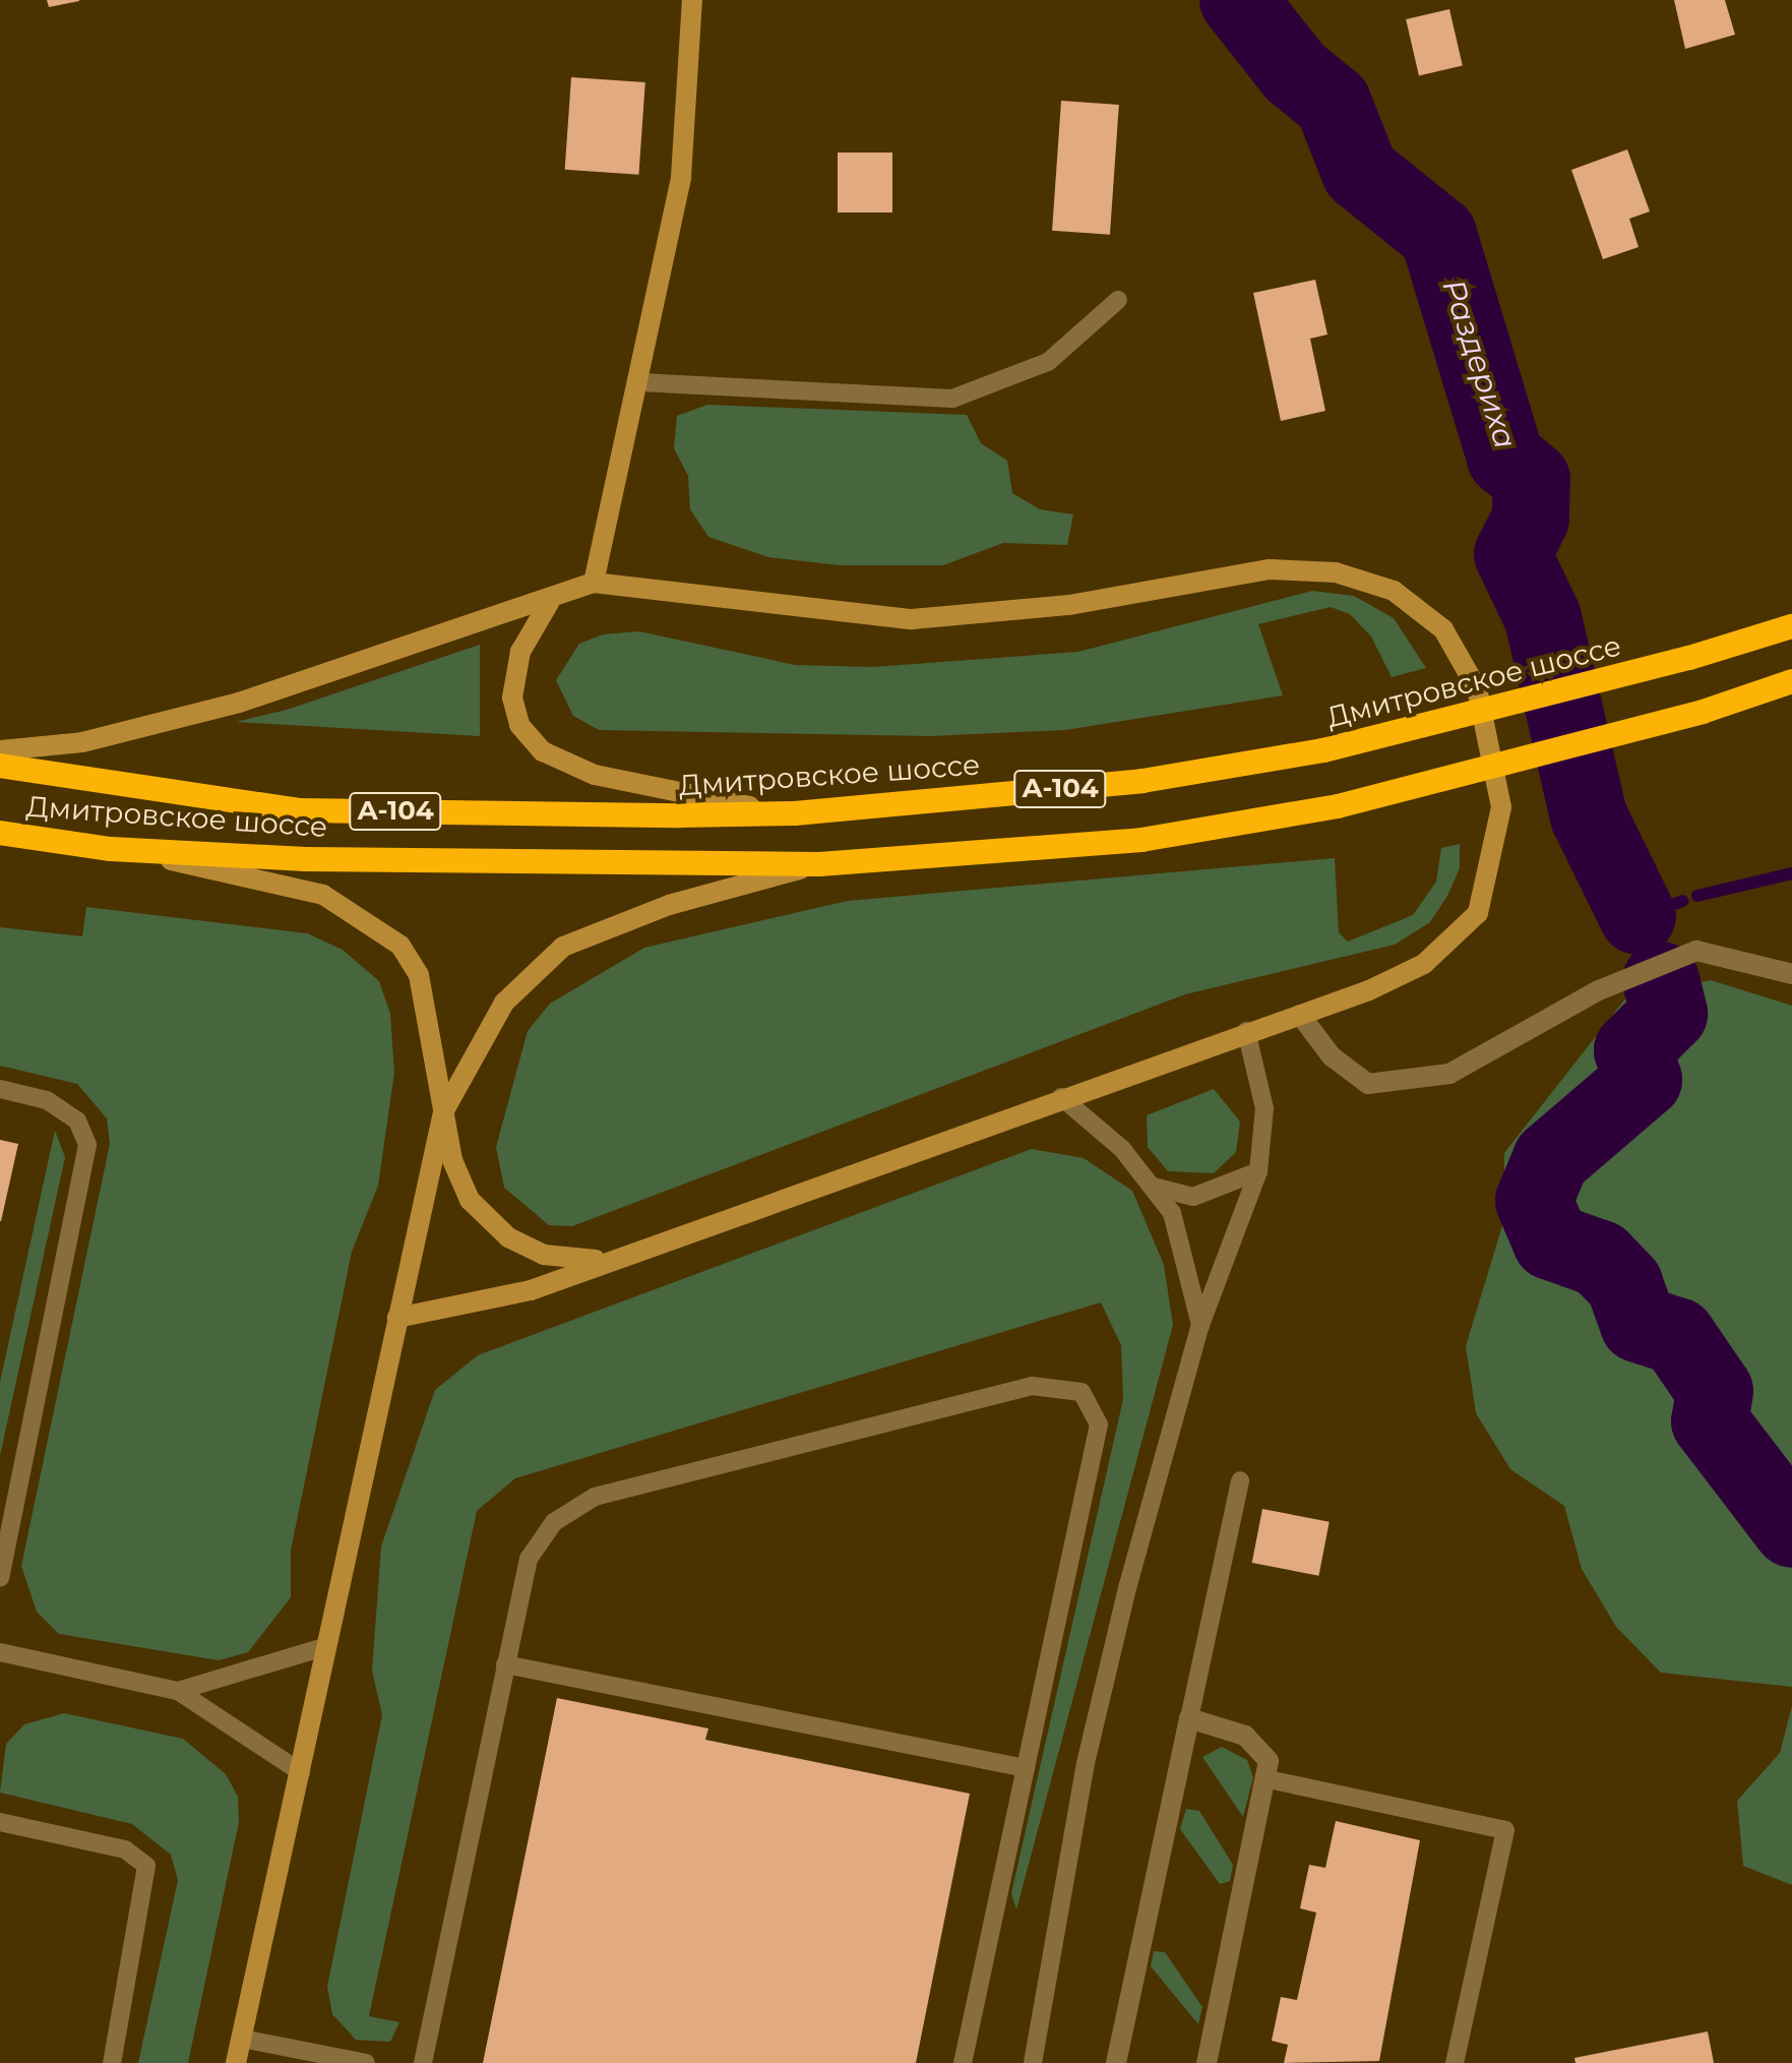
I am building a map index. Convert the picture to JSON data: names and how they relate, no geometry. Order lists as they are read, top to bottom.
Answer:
{
  "streets": {
    "highway": ["Дмитровское шоссе", "А-104"]
  },
  "water": ["Раздериха"]
}
